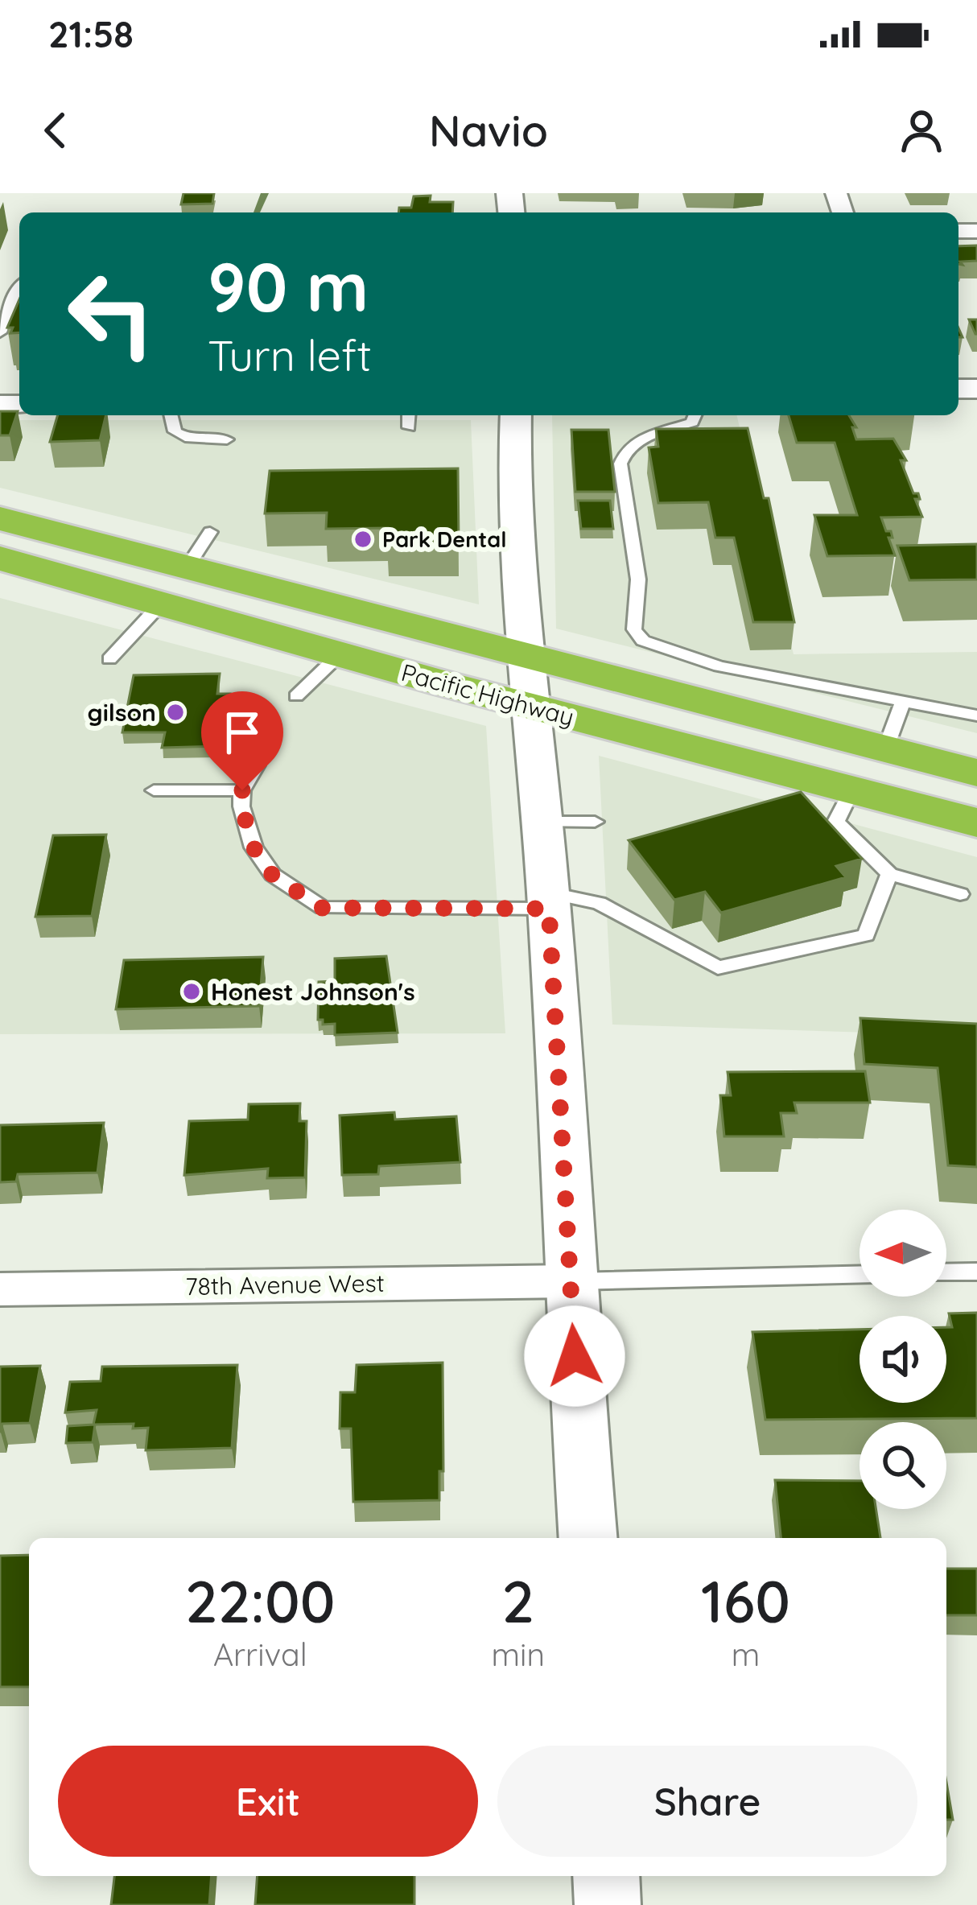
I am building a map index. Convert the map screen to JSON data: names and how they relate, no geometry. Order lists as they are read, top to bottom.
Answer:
{
  "streets": {
    "highway": ["Pacific Highway"],
    "street": ["78th Avenue West"]
  },
  "places": ["Park Dental", "gilson", "Honest Johnson's"],
  "north": "left",
  "page": {
    "status": "21:58",
    "header": "Navio",
    "turn": ["90 m", "Turn left"],
    "eta": [
      "22:00",
      "Arrival",
      "2",
      "min",
      "160",
      "m"
    ],
    "buttons": ["Exit", "Share"]
  }
}
